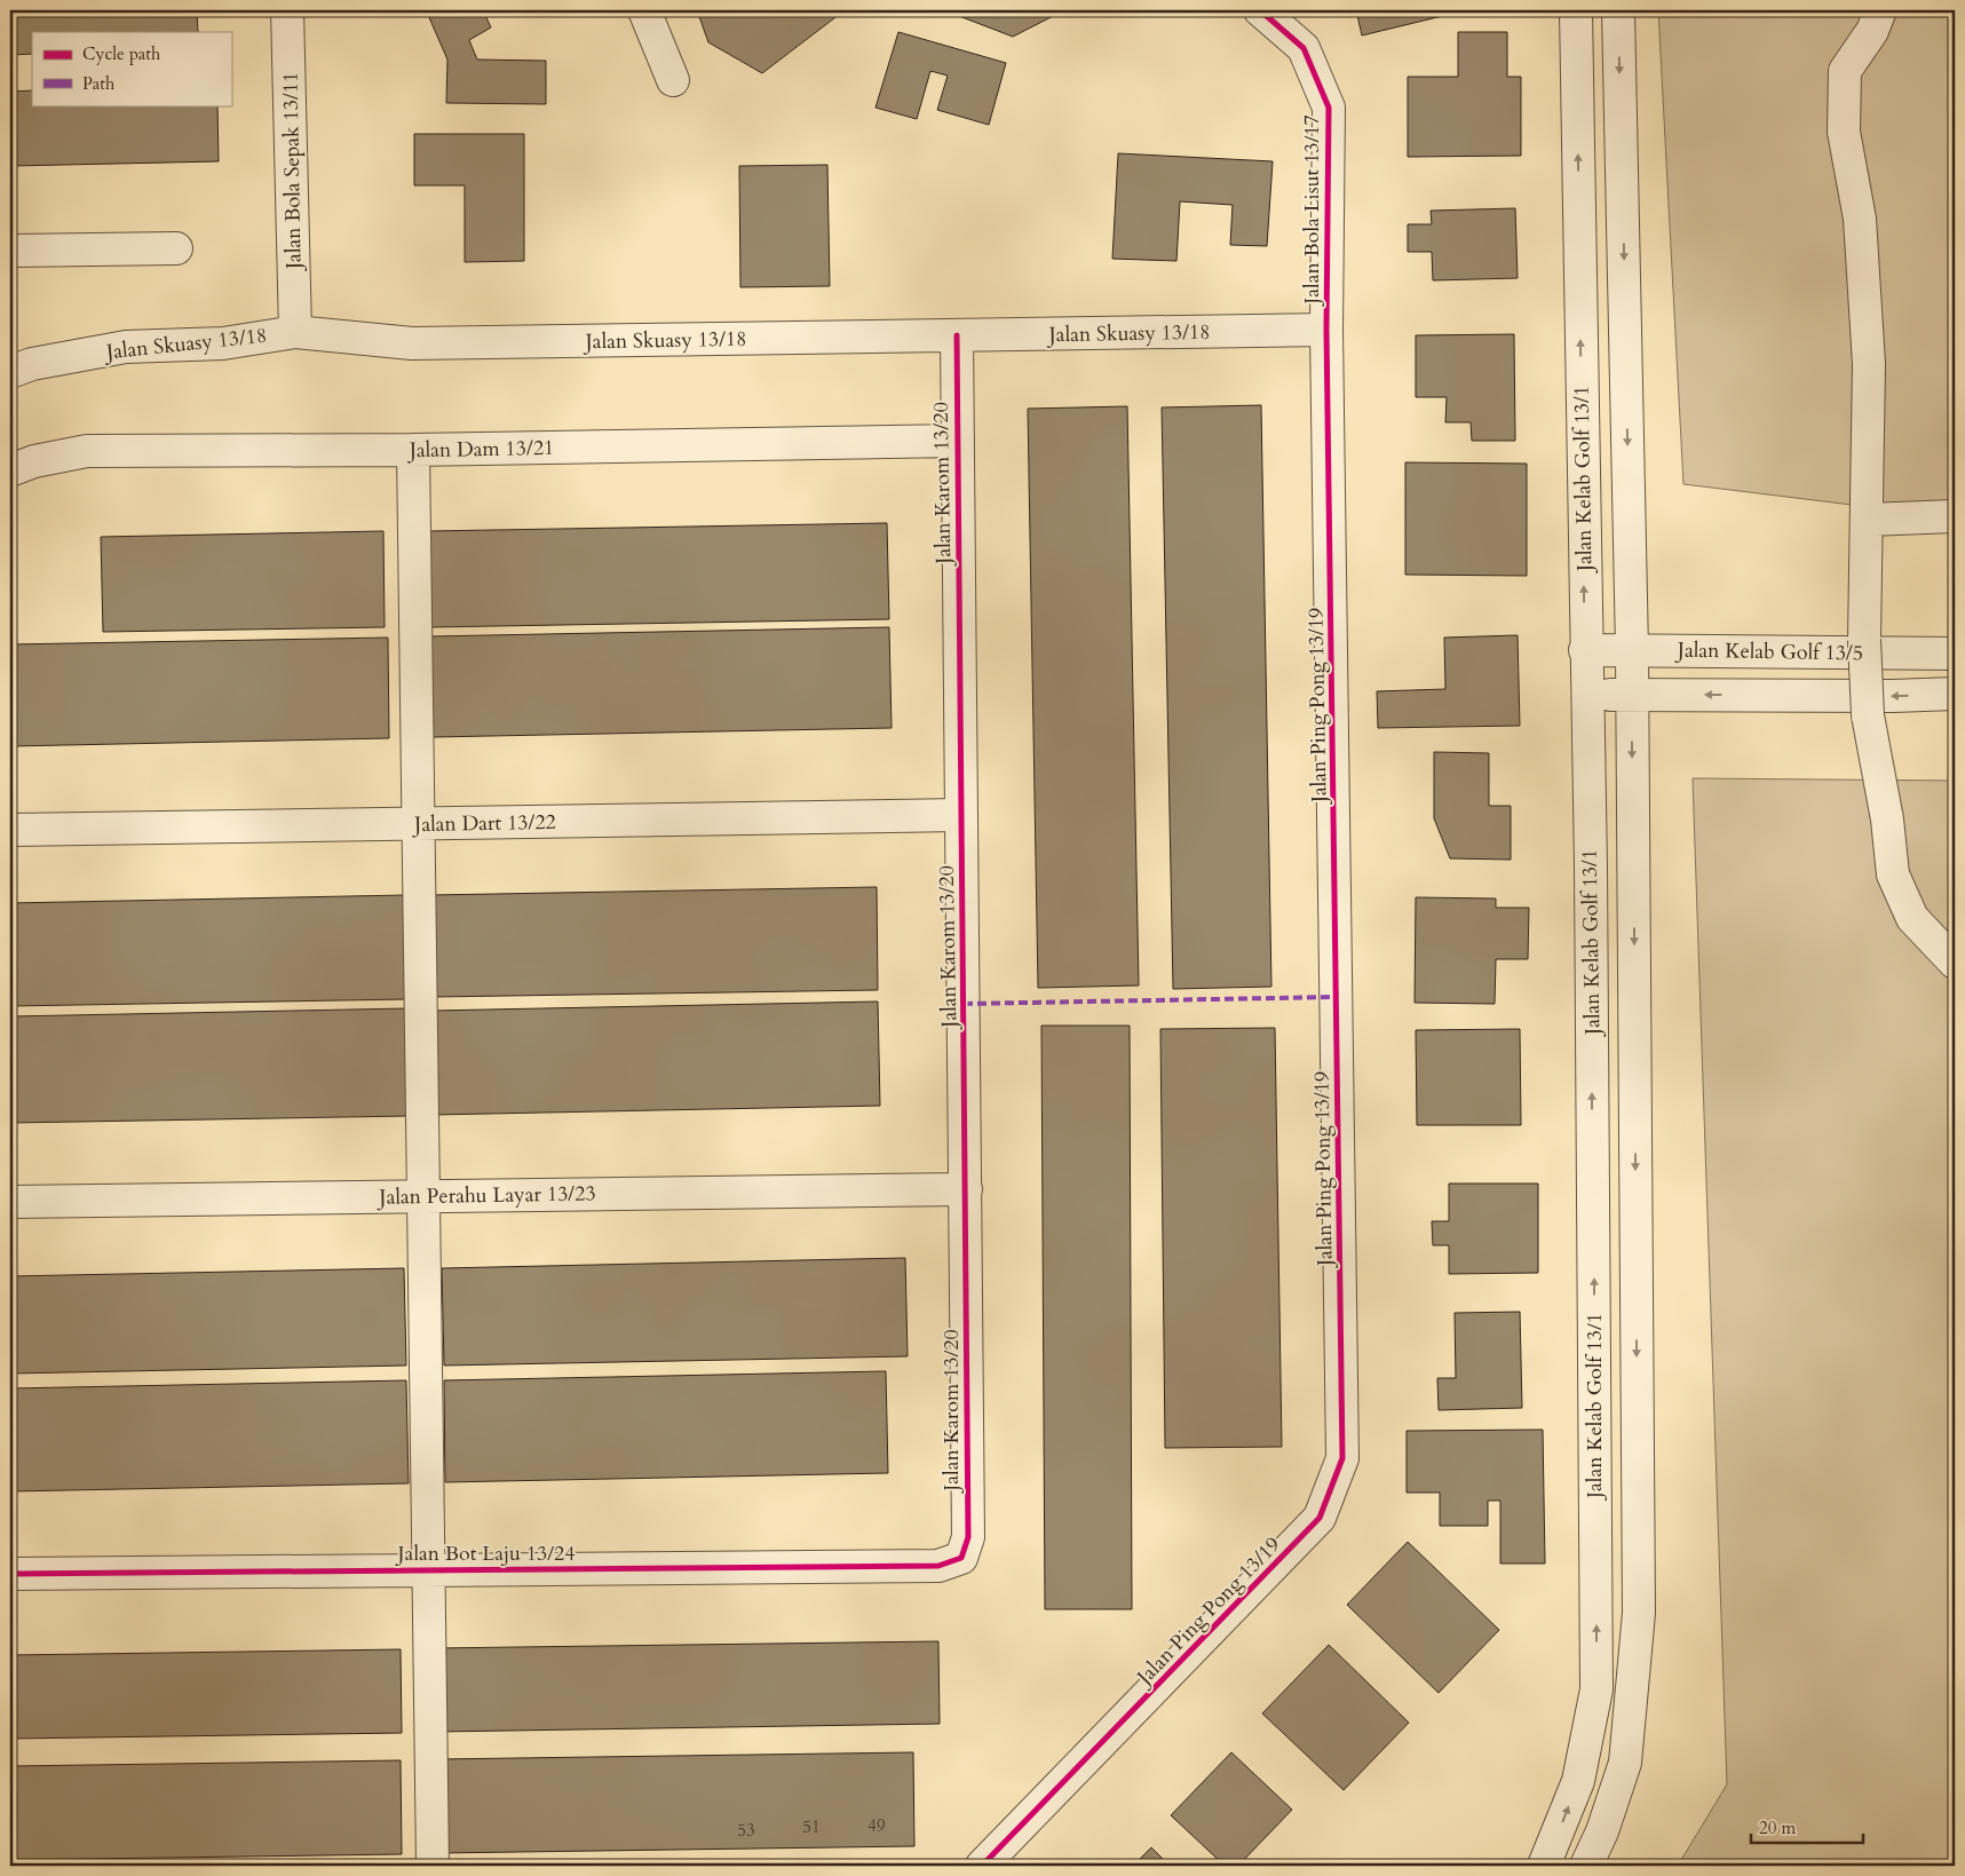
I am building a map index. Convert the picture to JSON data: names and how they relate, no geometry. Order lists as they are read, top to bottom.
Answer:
{
  "streets": {
    "street": [
      "Jalan Bola Sepak 13/11",
      "Jalan Bola Lisut 13/17",
      "Jalan Skuasy 13/18",
      "Jalan Dam 13/21",
      "Jalan Kelab Golf 13/1",
      "Jalan Karom 13/20",
      "Jalan Kelab Golf 13/5",
      "Jalan Ping Pong 13/19",
      "Jalan Dart 13/22",
      "Jalan Perahu Layar 13/23",
      "Jalan Bot Laju 13/24"
    ]
  },
  "crossings": [
    ["Jalan Bola Sepak 13/11", "Jalan Skuasy 13/18"],
    ["Jalan Bola Lisut 13/17", "Jalan Skuasy 13/18"],
    ["Jalan Bola Lisut 13/17", "Jalan Ping Pong 13/19"],
    ["Jalan Skuasy 13/18", "Jalan Karom 13/20"],
    ["Jalan Skuasy 13/18", "Jalan Ping Pong 13/19"],
    ["Jalan Dam 13/21", "Jalan Karom 13/20"],
    ["Jalan Kelab Golf 13/1", "Jalan Kelab Golf 13/5"],
    ["Jalan Karom 13/20", "Jalan Dart 13/22"],
    ["Jalan Karom 13/20", "Jalan Perahu Layar 13/23"],
    ["Jalan Karom 13/20", "Jalan Bot Laju 13/24"]
  ],
  "house_numbers": ["49", "51", "53"],
  "legend": ["Cycle path", "Path"],
  "scale_bar": "20 m"
}
